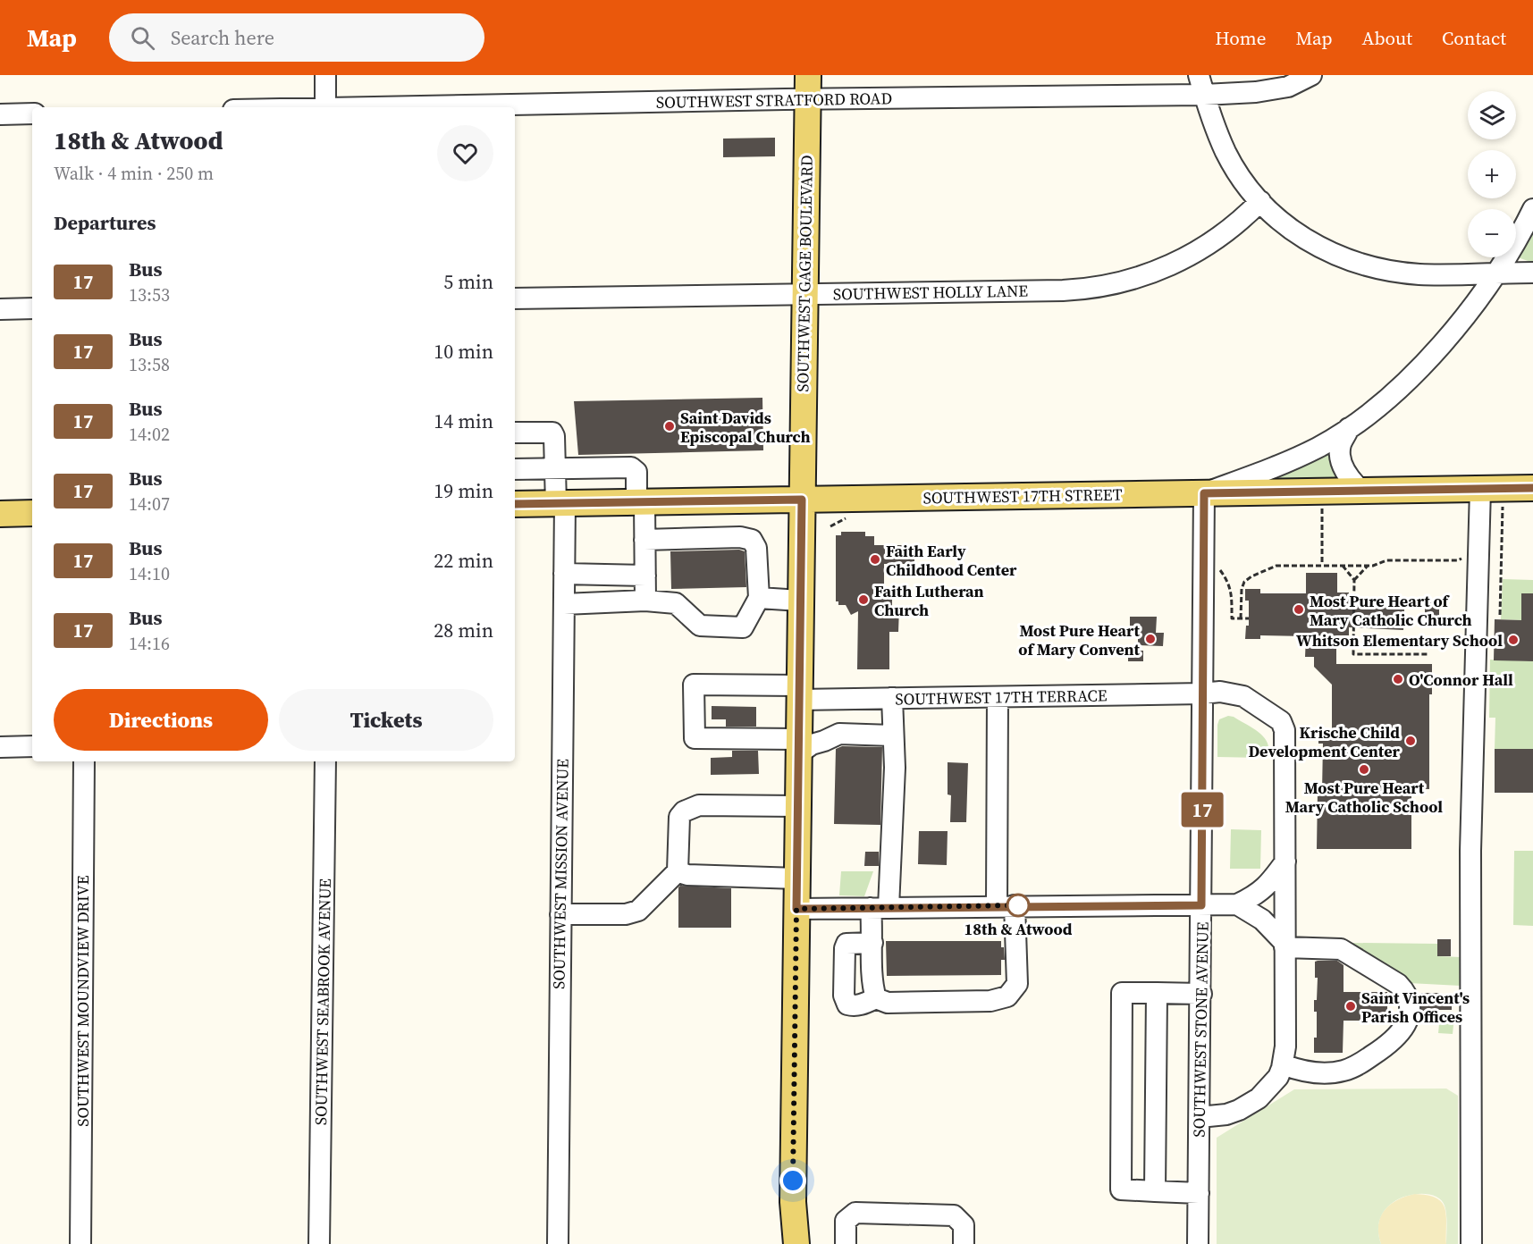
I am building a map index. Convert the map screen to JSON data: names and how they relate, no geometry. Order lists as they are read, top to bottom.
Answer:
{
  "streets": {
    "main road": ["SOUTHWEST GAGE BOULEVARD", "SOUTHWEST 17TH STREET"],
    "street": [
      "SOUTHWEST STRATFORD ROAD",
      "SOUTHWEST HOLLY LANE",
      "SOUTHWEST 17TH TERRACE",
      "SOUTHWEST MISSION AVENUE",
      "SOUTHWEST MOUNDVIEW DRIVE",
      "SOUTHWEST SEABROOK AVENUE",
      "SOUTHWEST STONE AVENUE"
    ]
  },
  "crossings": [
    ["SOUTHWEST STRATFORD ROAD", "SOUTHWEST GAGE BOULEVARD"],
    ["SOUTHWEST GAGE BOULEVARD", "SOUTHWEST HOLLY LANE"],
    ["SOUTHWEST GAGE BOULEVARD", "SOUTHWEST 17TH STREET"],
    ["SOUTHWEST GAGE BOULEVARD", "SOUTHWEST 17TH TERRACE"],
    ["SOUTHWEST 17TH STREET", "SOUTHWEST MISSION AVENUE"],
    ["SOUTHWEST 17TH STREET", "SOUTHWEST STONE AVENUE"],
    ["SOUTHWEST 17TH TERRACE", "SOUTHWEST STONE AVENUE"]
  ],
  "places": [
    "Saint Davids Episcopal Church",
    "Faith Early Childhood Center",
    "Faith Lutheran Church",
    "Most Pure Heart of Mary Catholic Church",
    "Most Pure Heart of Mary Convent",
    "Whitson Elementary School",
    "O'Connor Hall",
    "Krische Child Development Center",
    "Most Pure Heart Mary Catholic School",
    "18th & Atwood",
    "Saint Vincent's Parish Offices"
  ],
  "lines": ["bus line 17"],
  "page": {
    "header": "Map",
    "search": "Search here",
    "nav": [
      "Home",
      "Map",
      "About",
      "Contact"
    ],
    "on_map": "17",
    "map_buttons": ["+", "−"],
    "heading": [
      ["18th & Atwood", "Walk · 4 min · 250 m"],
      "Departures"
    ],
    "list": [
      {
        "mark": "17",
        "name": "Bus",
        "note": "13:53",
        "value": "5 min"
      },
      {
        "mark": "17",
        "name": "Bus",
        "note": "13:58",
        "value": "10 min"
      },
      {
        "mark": "17",
        "name": "Bus",
        "note": "14:02",
        "value": "14 min"
      },
      {
        "mark": "17",
        "name": "Bus",
        "note": "14:07",
        "value": "19 min"
      },
      {
        "mark": "17",
        "name": "Bus",
        "note": "14:10",
        "value": "22 min"
      },
      {
        "mark": "17",
        "name": "Bus",
        "note": "14:16",
        "value": "28 min"
      }
    ],
    "buttons": ["Directions", "Tickets"]
  }
}
